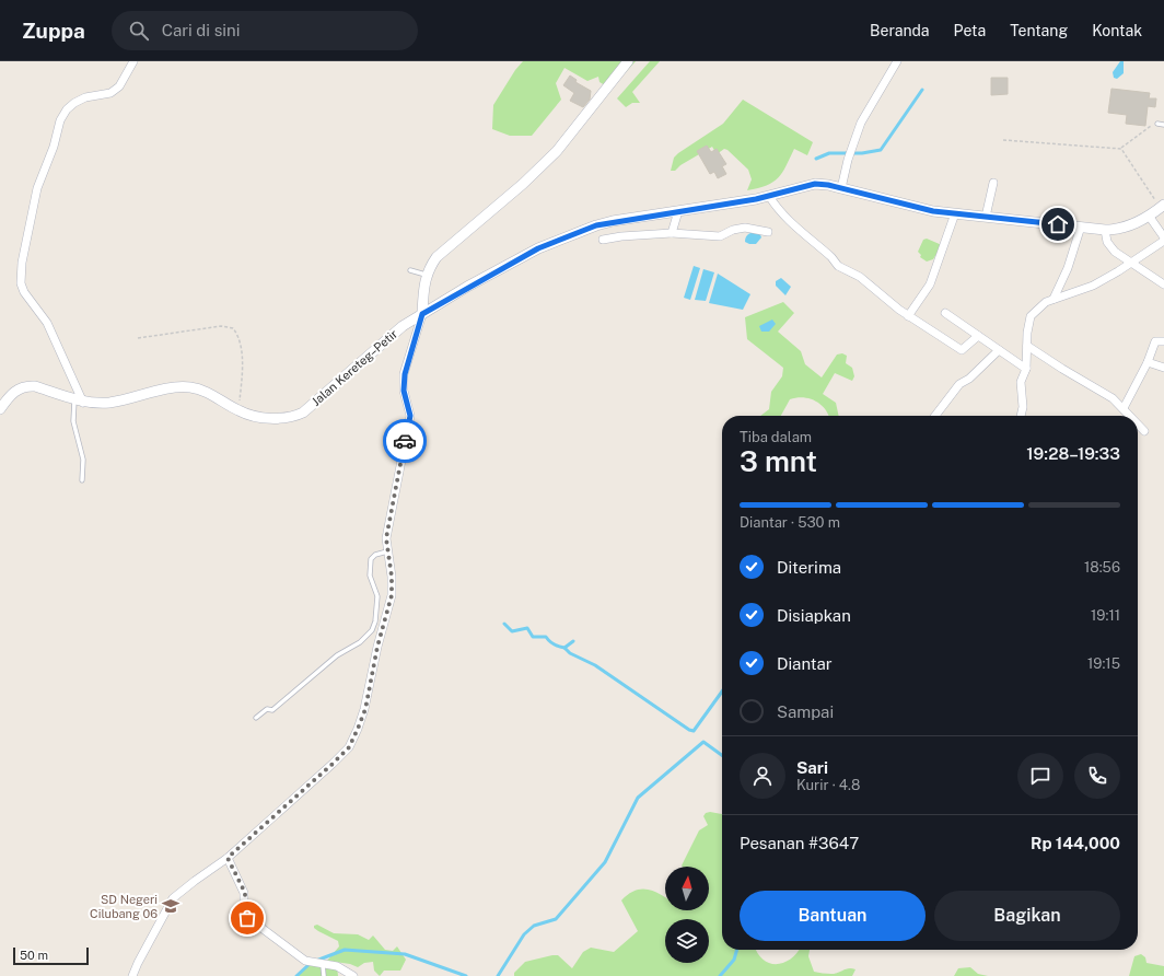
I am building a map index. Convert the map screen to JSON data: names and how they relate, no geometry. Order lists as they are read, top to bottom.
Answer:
{
  "streets": {
    "street": ["Jalan Kereteg–Petir"]
  },
  "places": {
    "school or university": ["SD Negeri Cilubang 06"]
  },
  "scale_bar": "50 m",
  "north": "top",
  "page": {
    "header": "Zuppa",
    "search": "Cari di sini",
    "nav": [
      "Beranda",
      "Peta",
      "Tentang",
      "Kontak"
    ],
    "heading": ["3 mnt", "Tiba dalam", "19:28–19:33"],
    "panel": [
      "Sari",
      "Kurir · 4.8",
      "Pesanan #3647",
      "Rp 144,000"
    ],
    "bar": "Diantar · 530 m",
    "list": [
      ["Diterima", "18:56"],
      ["Disiapkan", "19:11"],
      ["Diantar", "19:15"],
      "Sampai"
    ],
    "buttons": ["Bantuan", "Bagikan"],
    "scale": "50 m"
  }
}
